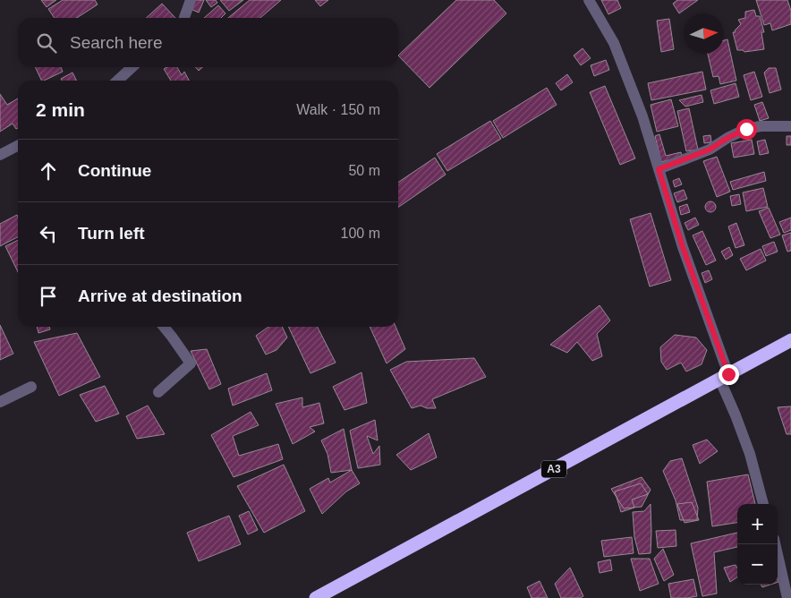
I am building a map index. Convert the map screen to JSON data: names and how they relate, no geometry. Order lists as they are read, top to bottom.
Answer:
{
  "streets": {
    "highway": ["A3"]
  },
  "north": "right",
  "page": {
    "search": "Search here",
    "heading": ["2 min", "Walk · 150 m"],
    "list": [
      ["Continue", "50 m"],
      ["Turn left", "100 m"],
      "Arrive at destination"
    ],
    "map_buttons": ["+", "−"]
  }
}
